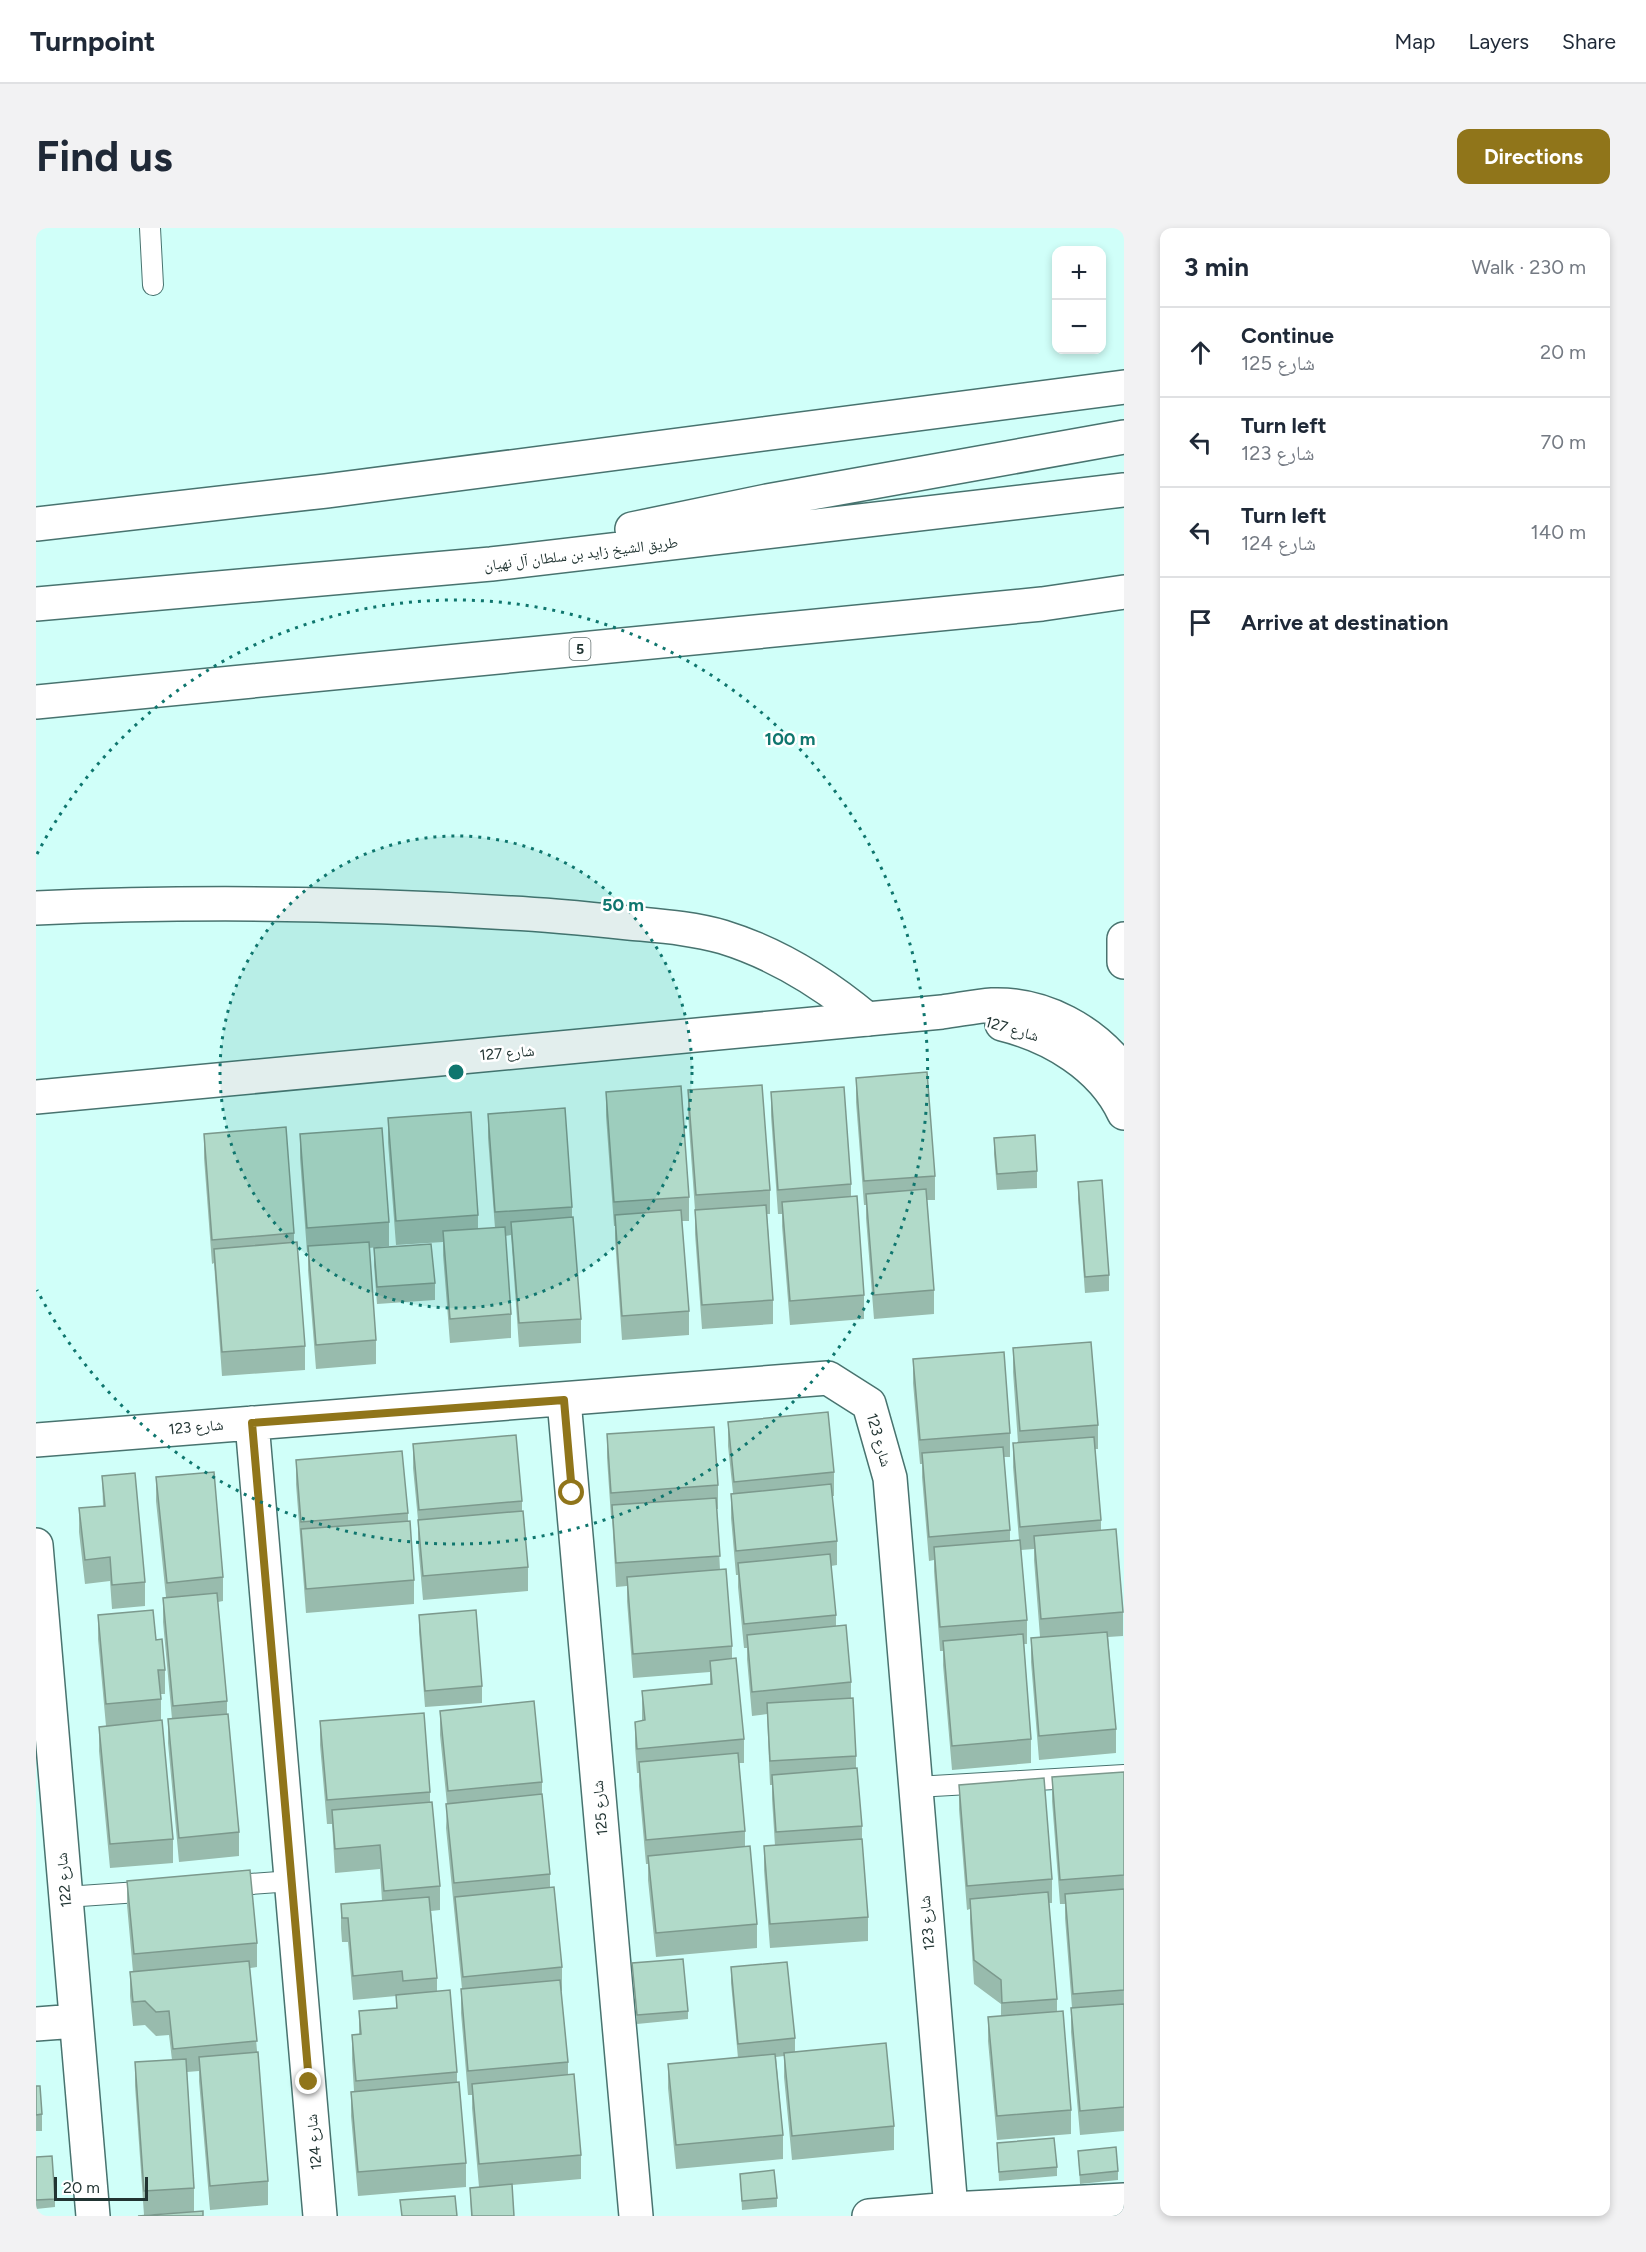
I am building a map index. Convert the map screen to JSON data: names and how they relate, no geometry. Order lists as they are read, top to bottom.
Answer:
{
  "streets": {
    "main road": [
      "طريق الشيخ زايد بن سلطان آل نهيان",
      "5",
      "شارع 127",
      "شارع 123",
      "شارع 125",
      "شارع 122",
      "شارع 124"
    ]
  },
  "crossings": [
    ["شارع 123", "شارع 125"],
    ["شارع 123", "شارع 124"]
  ],
  "scale_bar": "20 m",
  "page": {
    "header": "Turnpoint",
    "nav": ["Map", "Layers", "Share"],
    "buttons": "Directions",
    "title": "Find us",
    "heading": ["3 min", "Walk · 230 m"],
    "map_buttons": ["+", "−"],
    "list": [
      ["Continue", "شارع 125", "20 m"],
      ["Turn left", "شارع 123", "70 m"],
      ["Turn left", "شارع 124", "140 m"],
      "Arrive at destination"
    ],
    "scale": "20 m"
  },
  "rings": ["100 m", "50 m"]
}
